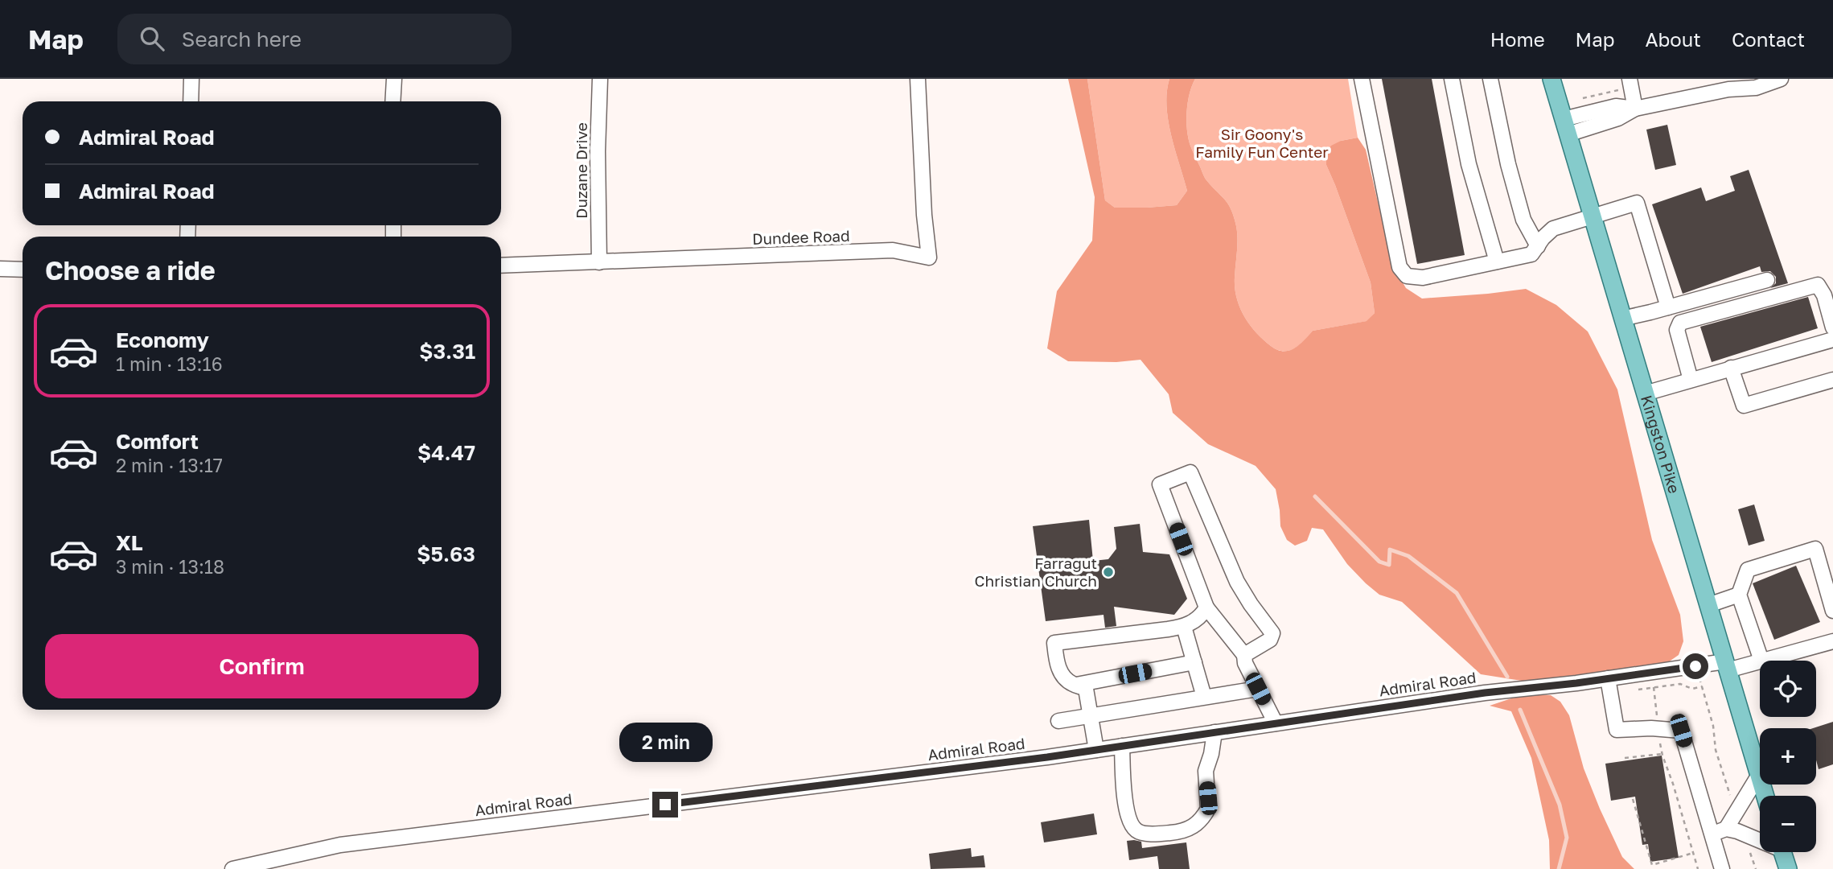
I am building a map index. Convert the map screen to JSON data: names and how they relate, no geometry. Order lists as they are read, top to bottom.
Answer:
{
  "streets": {
    "main road": ["Kingston Pike"],
    "street": ["Duzane Drive", "Dundee Road", "Admiral Road"]
  },
  "crossings": [
    ["Duzane Drive", "Dundee Road"],
    ["Kingston Pike", "Admiral Road"]
  ],
  "parks": ["Sir Goony's Family Fun Center"],
  "places": ["Farragut Christian Church"],
  "page": {
    "header": "Map",
    "search": "Search here",
    "nav": [
      "Home",
      "Map",
      "About",
      "Contact"
    ],
    "banner": ["Admiral Road", "Admiral Road"],
    "heading": "Choose a ride",
    "list": [
      {
        "name": "Economy",
        "note": "1 min · 13:16",
        "value": "$3.31"
      },
      {
        "name": "Comfort",
        "note": "2 min · 13:17",
        "value": "$4.47"
      },
      {
        "name": "XL",
        "note": "3 min · 13:18",
        "value": "$5.63"
      }
    ],
    "buttons": "Confirm",
    "map_buttons": ["+", "−"],
    "bubble": "2 min"
  }
}
